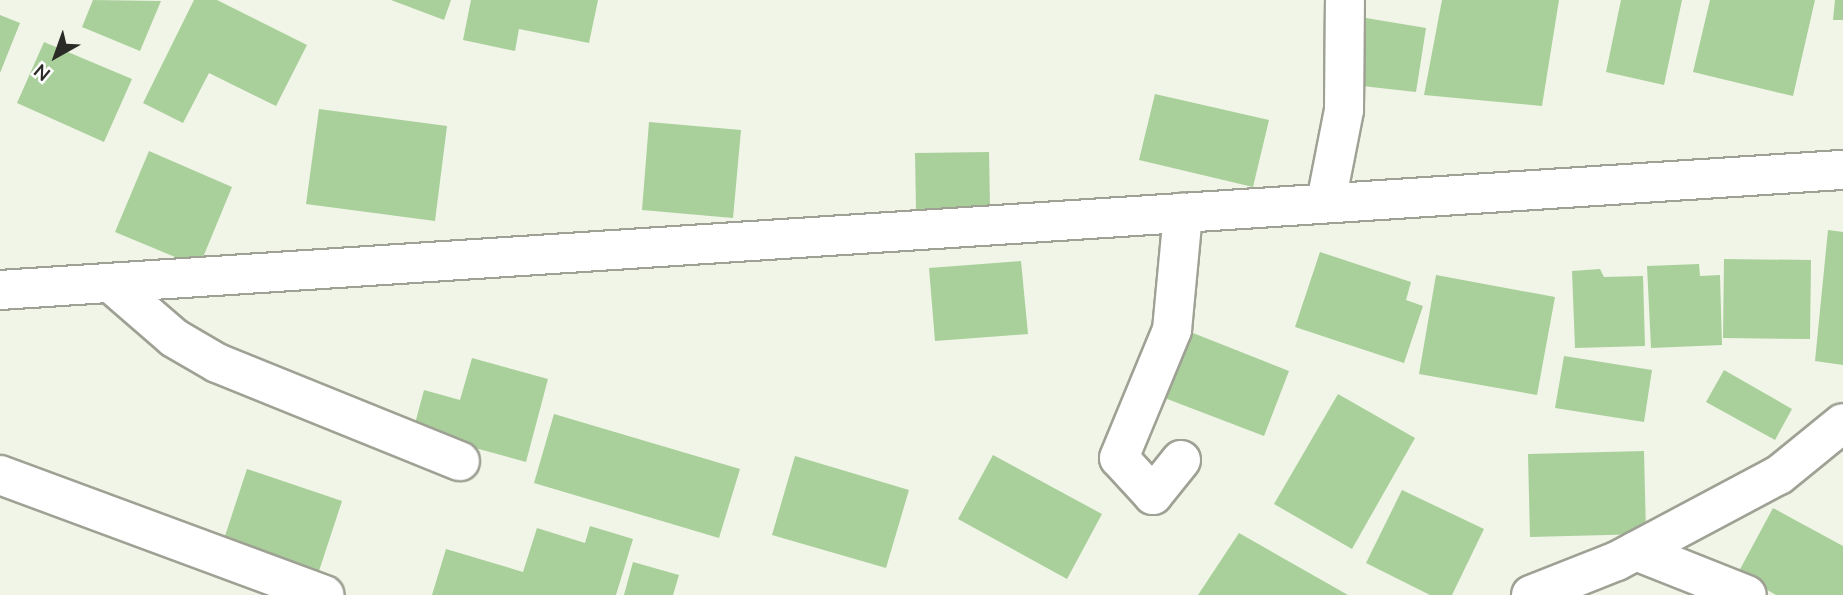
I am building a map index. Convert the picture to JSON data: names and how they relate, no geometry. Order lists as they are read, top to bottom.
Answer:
{
  "north": "bottom left"
}
